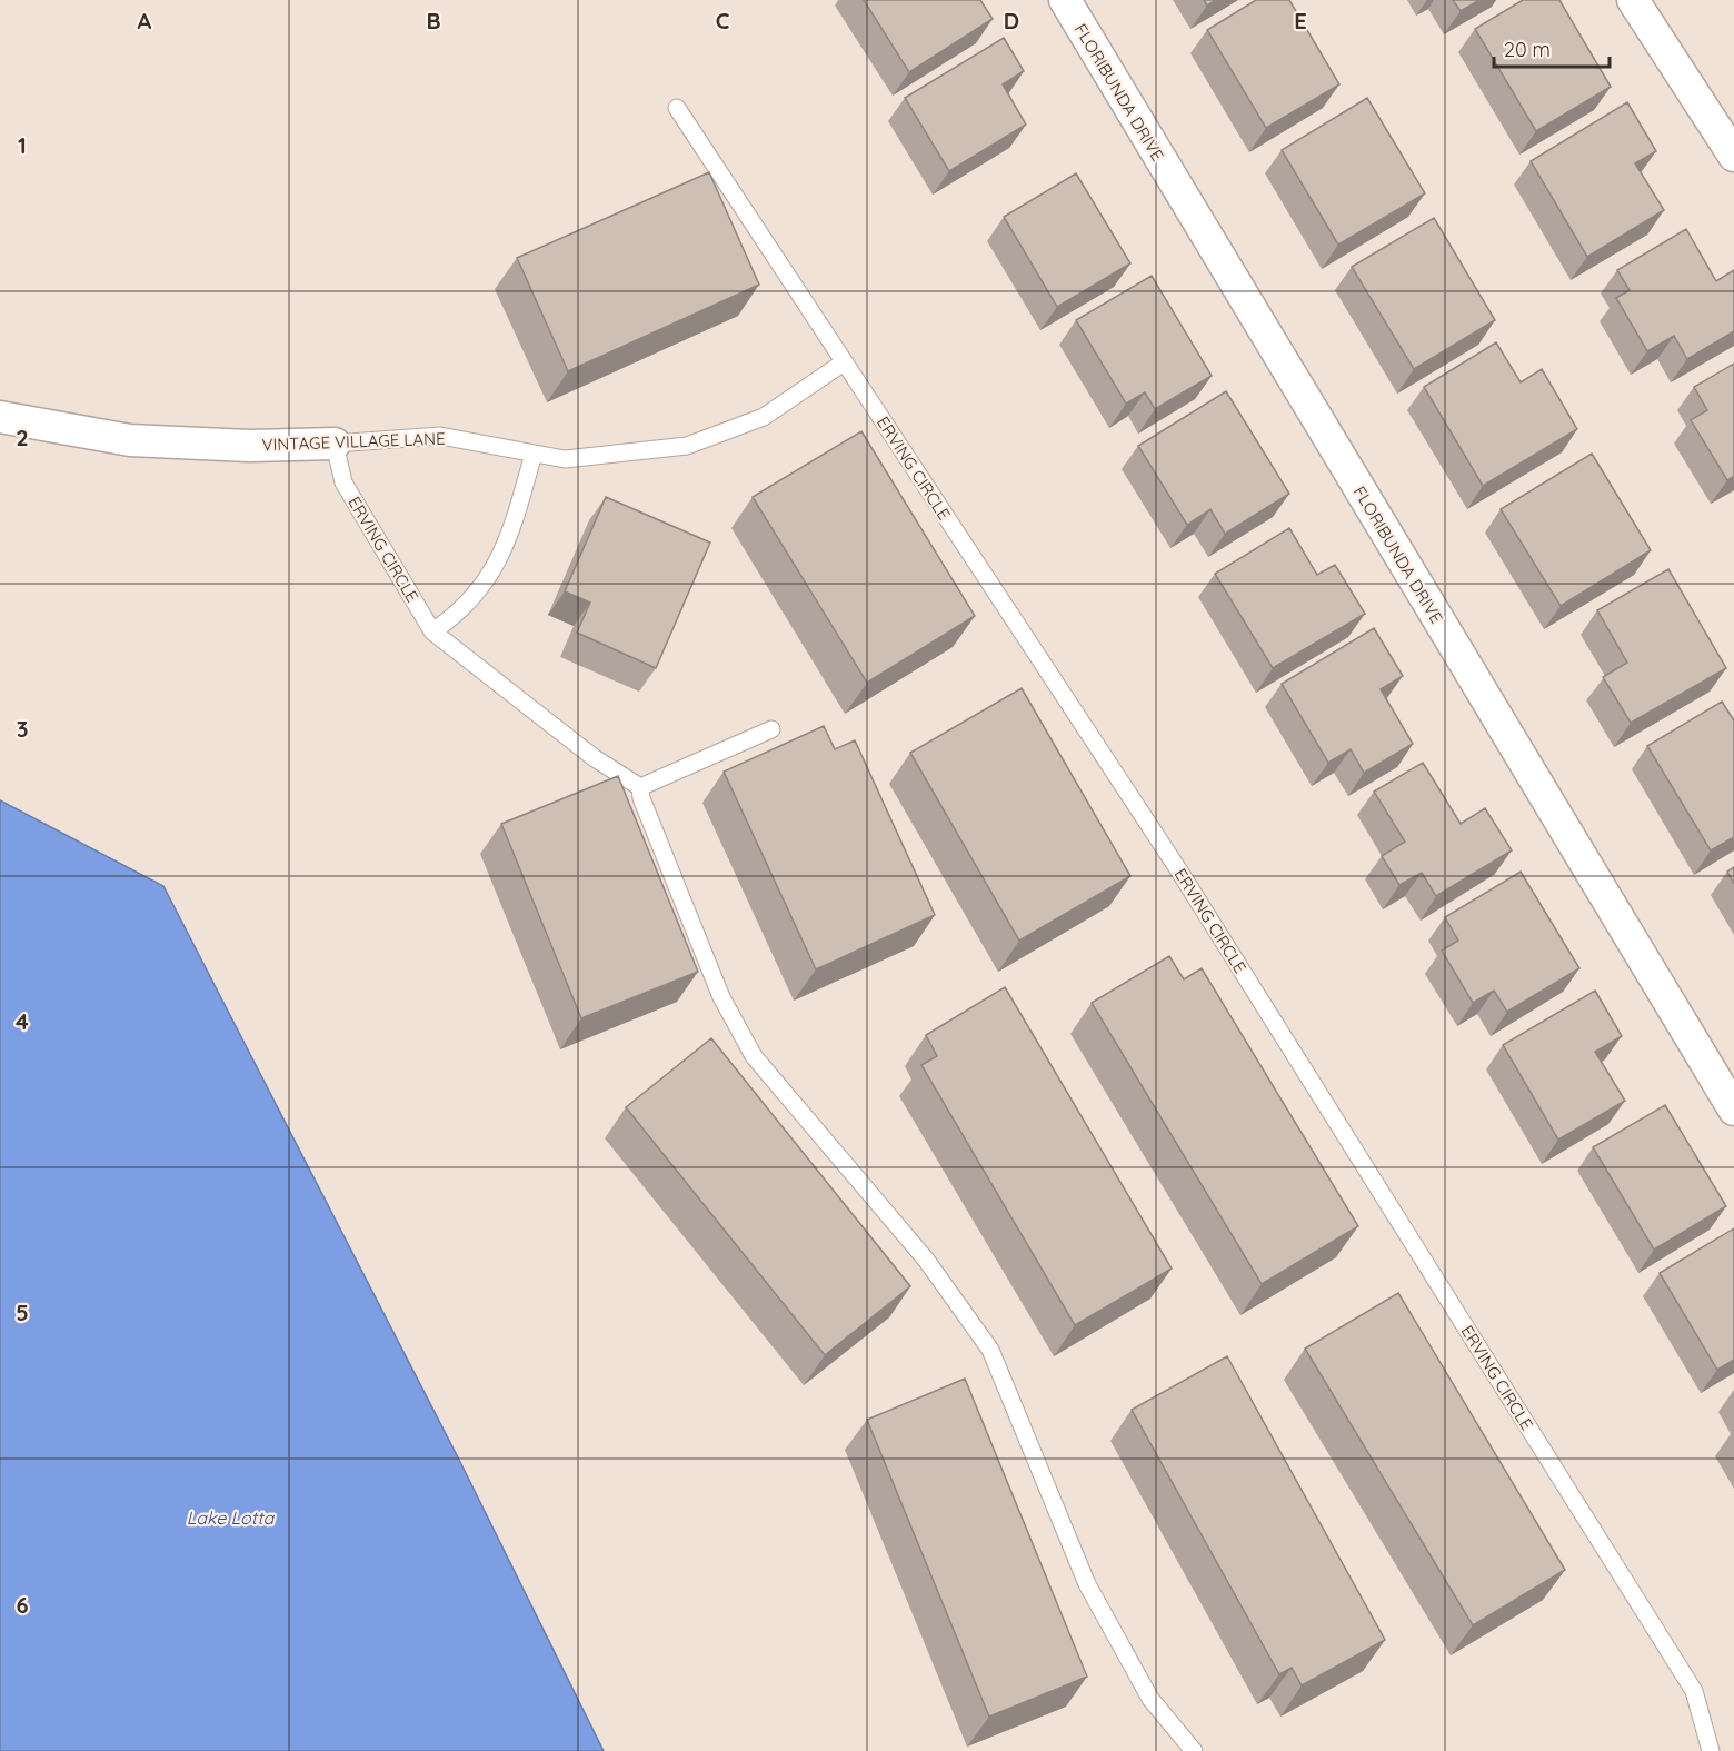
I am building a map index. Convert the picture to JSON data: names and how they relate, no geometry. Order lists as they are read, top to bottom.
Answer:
{
  "streets": {
    "street": ["FLORIBUNDA DRIVE", "VINTAGE VILLAGE LANE"],
    "lane": ["ERVING CIRCLE"]
  },
  "crossings": [
    ["VINTAGE VILLAGE LANE", "ERVING CIRCLE"]
  ],
  "water": ["Lake Lotta"],
  "scale_bar": "20 m",
  "grid": {
    "columns": [
      "A",
      "B",
      "C",
      "D",
      "E"
    ],
    "rows": [
      "1",
      "2",
      "3",
      "4",
      "5",
      "6"
    ]
  }
}
